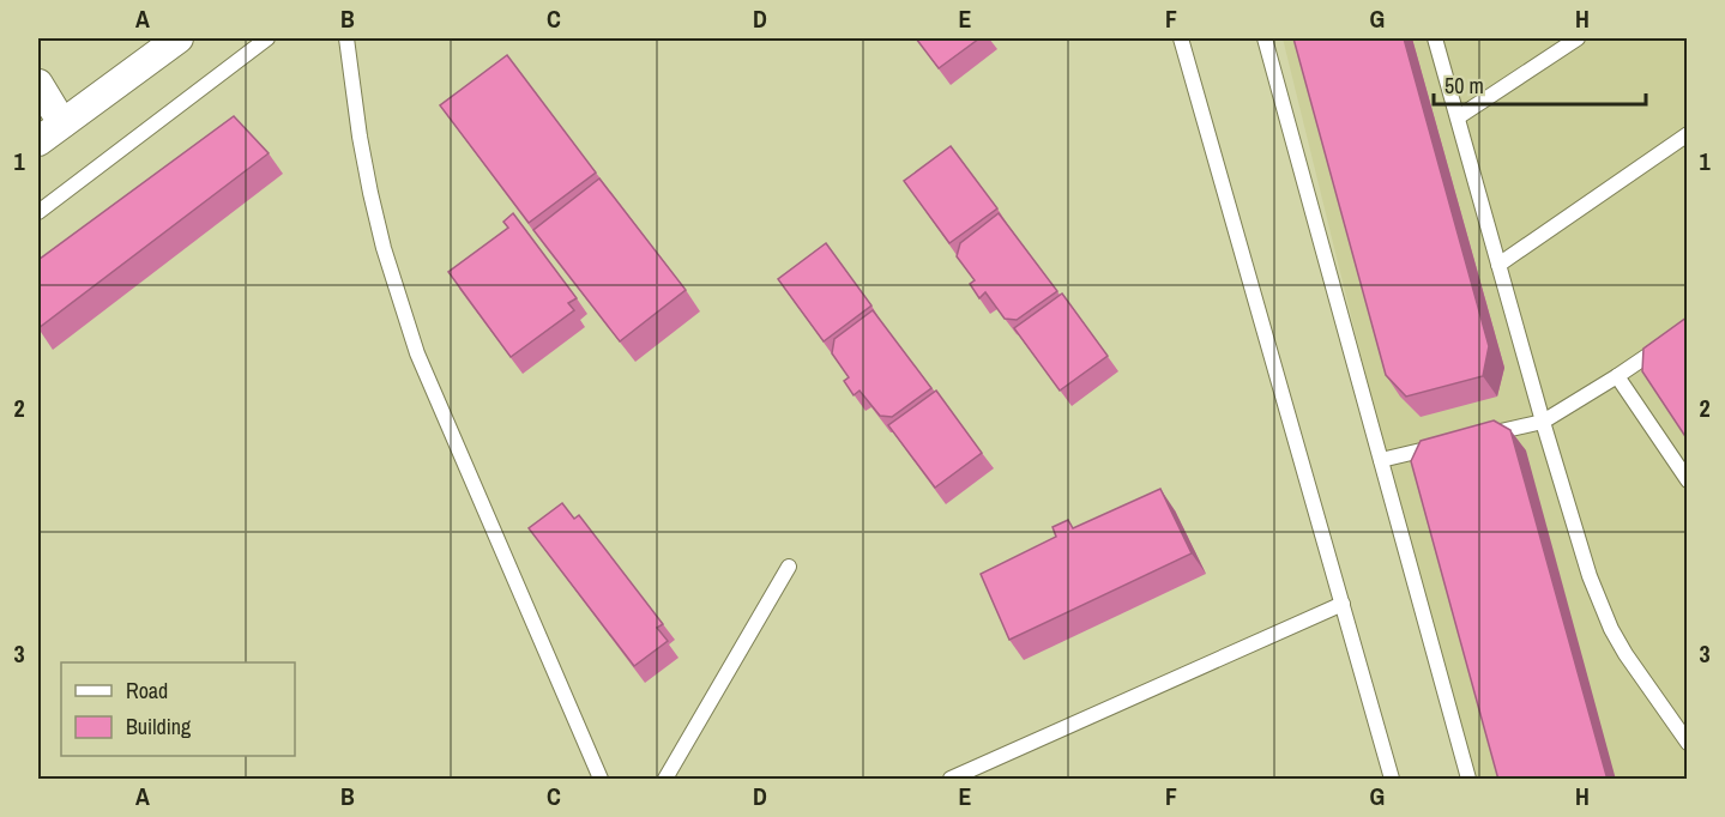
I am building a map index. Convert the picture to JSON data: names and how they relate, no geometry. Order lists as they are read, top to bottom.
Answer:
{
  "legend": ["Road", "Building"],
  "scale_bar": "50 m",
  "grid": {
    "columns": [
      "A",
      "B",
      "C",
      "D",
      "E",
      "F",
      "G",
      "H"
    ],
    "rows": ["1", "2", "3"]
  }
}
